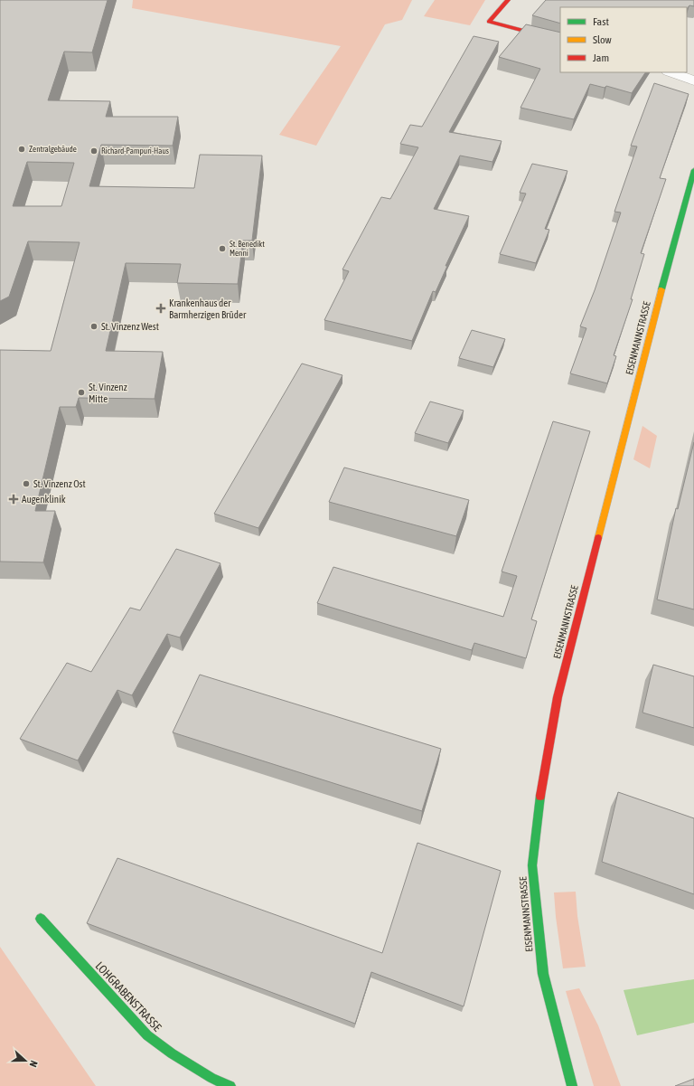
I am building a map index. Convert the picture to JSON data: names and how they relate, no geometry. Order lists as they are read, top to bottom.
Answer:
{
  "streets": {
    "street": ["EISENMANNSTRASSE", "LOHGRABENSTRASSE"]
  },
  "places": {
    "other": [
      "Zentralgebäude",
      "Richard-Pampuri-Haus",
      "St. Benedikt Menni",
      "St. Vinzenz West",
      "St. Vinzenz Mitte",
      "St. Vinzenz Ost"
    ],
    "health": ["Krankenhaus der Barmherzigen Brüder", "Augenklinik"]
  },
  "legend": ["Fast", "Slow", "Jam"],
  "north": "right"
}
